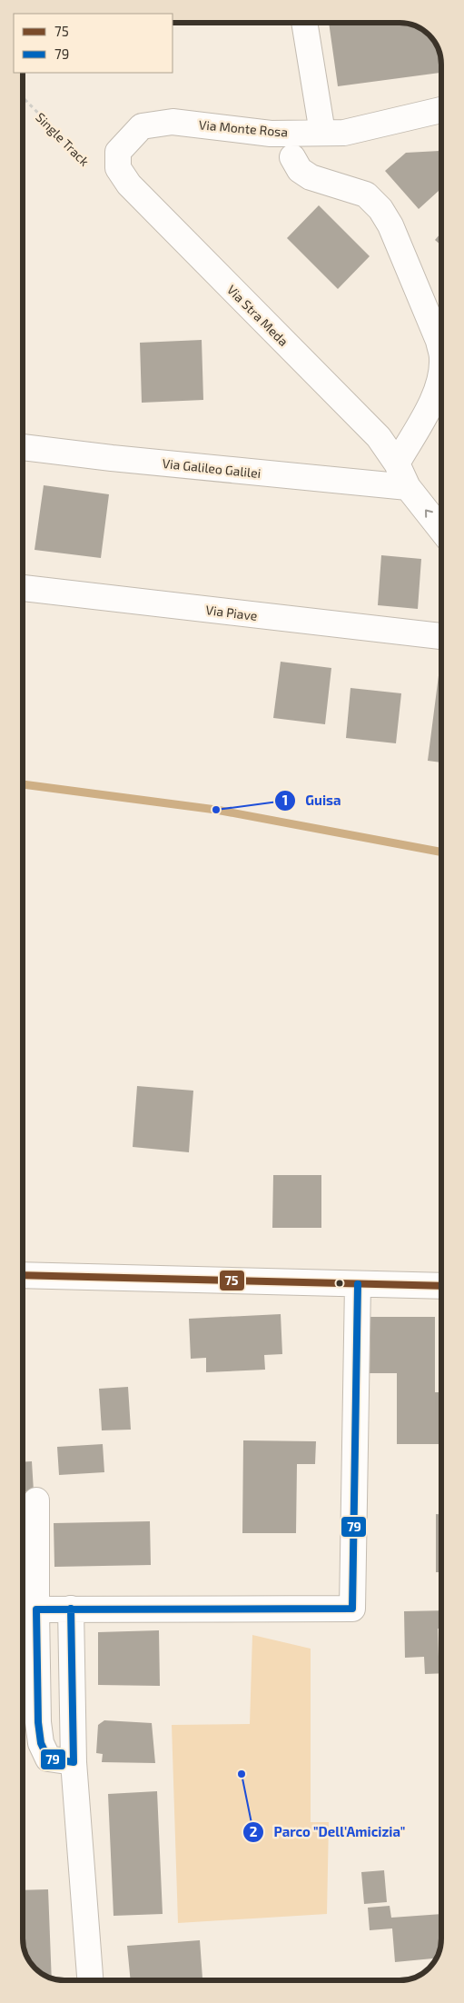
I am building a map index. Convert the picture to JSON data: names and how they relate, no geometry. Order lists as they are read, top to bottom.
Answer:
{
  "streets": {
    "street": [
      "Via Monte Rosa",
      "Via Stra Meda",
      "Via Galileo Galilei",
      "Via Piave"
    ],
    "path": ["Single Track"]
  },
  "crossings": [
    ["Via Monte Rosa", "Single Track"],
    ["Via Monte Rosa", "Via Stra Meda"],
    ["Single Track", "Via Stra Meda"],
    ["Via Stra Meda", "Via Galileo Galilei"]
  ],
  "places": ["Guisa", "Parco \"Dell'Amicizia\""],
  "lines": ["transit line 75", "transit line 79"],
  "legend": ["75", "79"]
}
